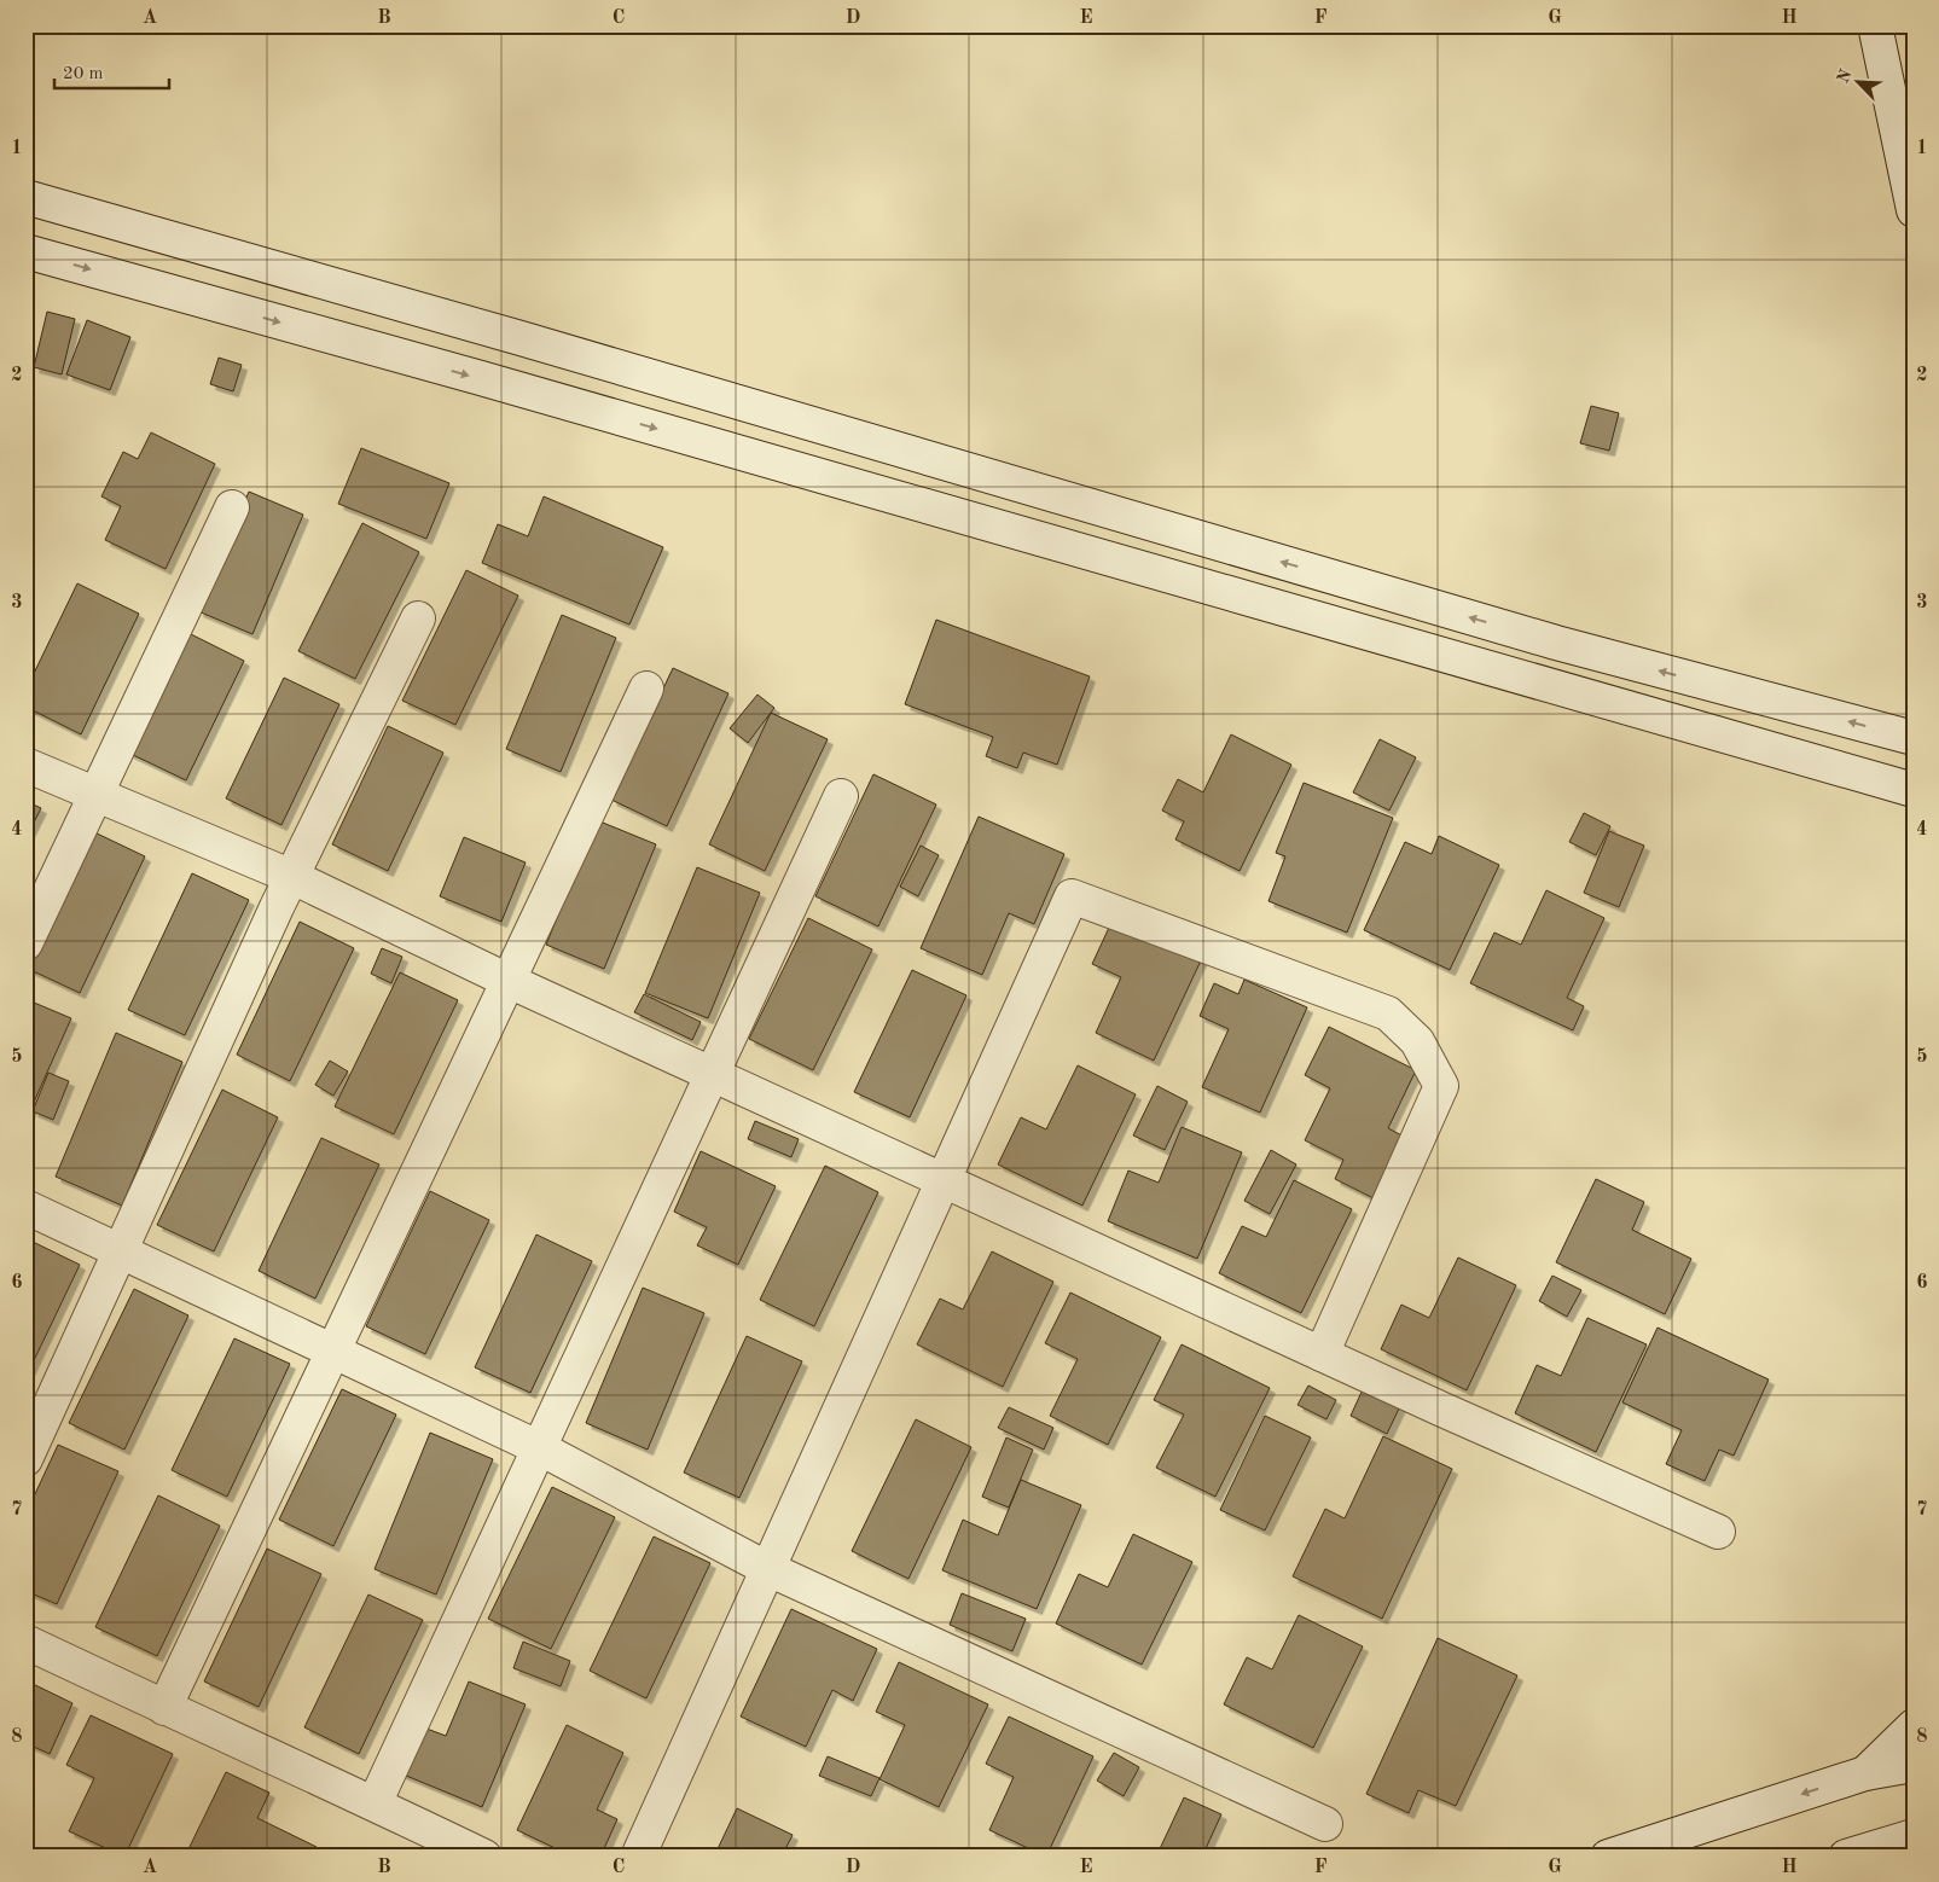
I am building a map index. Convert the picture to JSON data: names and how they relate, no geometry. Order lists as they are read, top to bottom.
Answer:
{
  "scale_bar": "20 m",
  "north": "top left",
  "grid": {
    "columns": [
      "A",
      "B",
      "C",
      "D",
      "E",
      "F",
      "G",
      "H"
    ],
    "rows": [
      "1",
      "2",
      "3",
      "4",
      "5",
      "6",
      "7",
      "8"
    ]
  }
}
